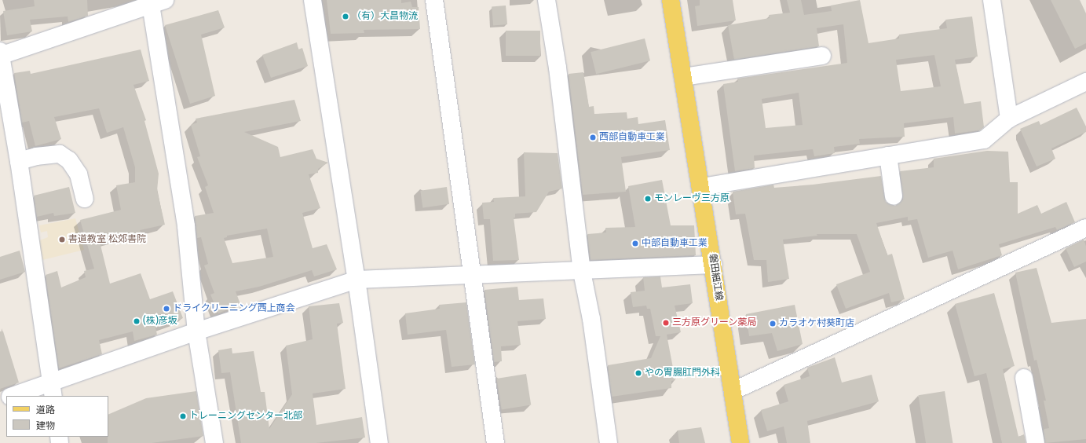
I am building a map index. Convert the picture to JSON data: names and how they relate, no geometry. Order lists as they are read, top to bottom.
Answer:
{
  "streets": {
    "main road": ["磐田細江線"]
  },
  "places": [
    "（有）大昌物流",
    "西部自動車工業",
    "モンレーヴ三方原",
    "書道教室 松郊書院",
    "中部自動車工業",
    "ドライクリーニング西上商会",
    "(株)彦坂",
    "三方原グリーン薬局",
    "カラオケ村葵町店",
    "やの胃腸肛門外科",
    "トレーニングセンター北部"
  ],
  "legend": ["道路", "建物"]
}
